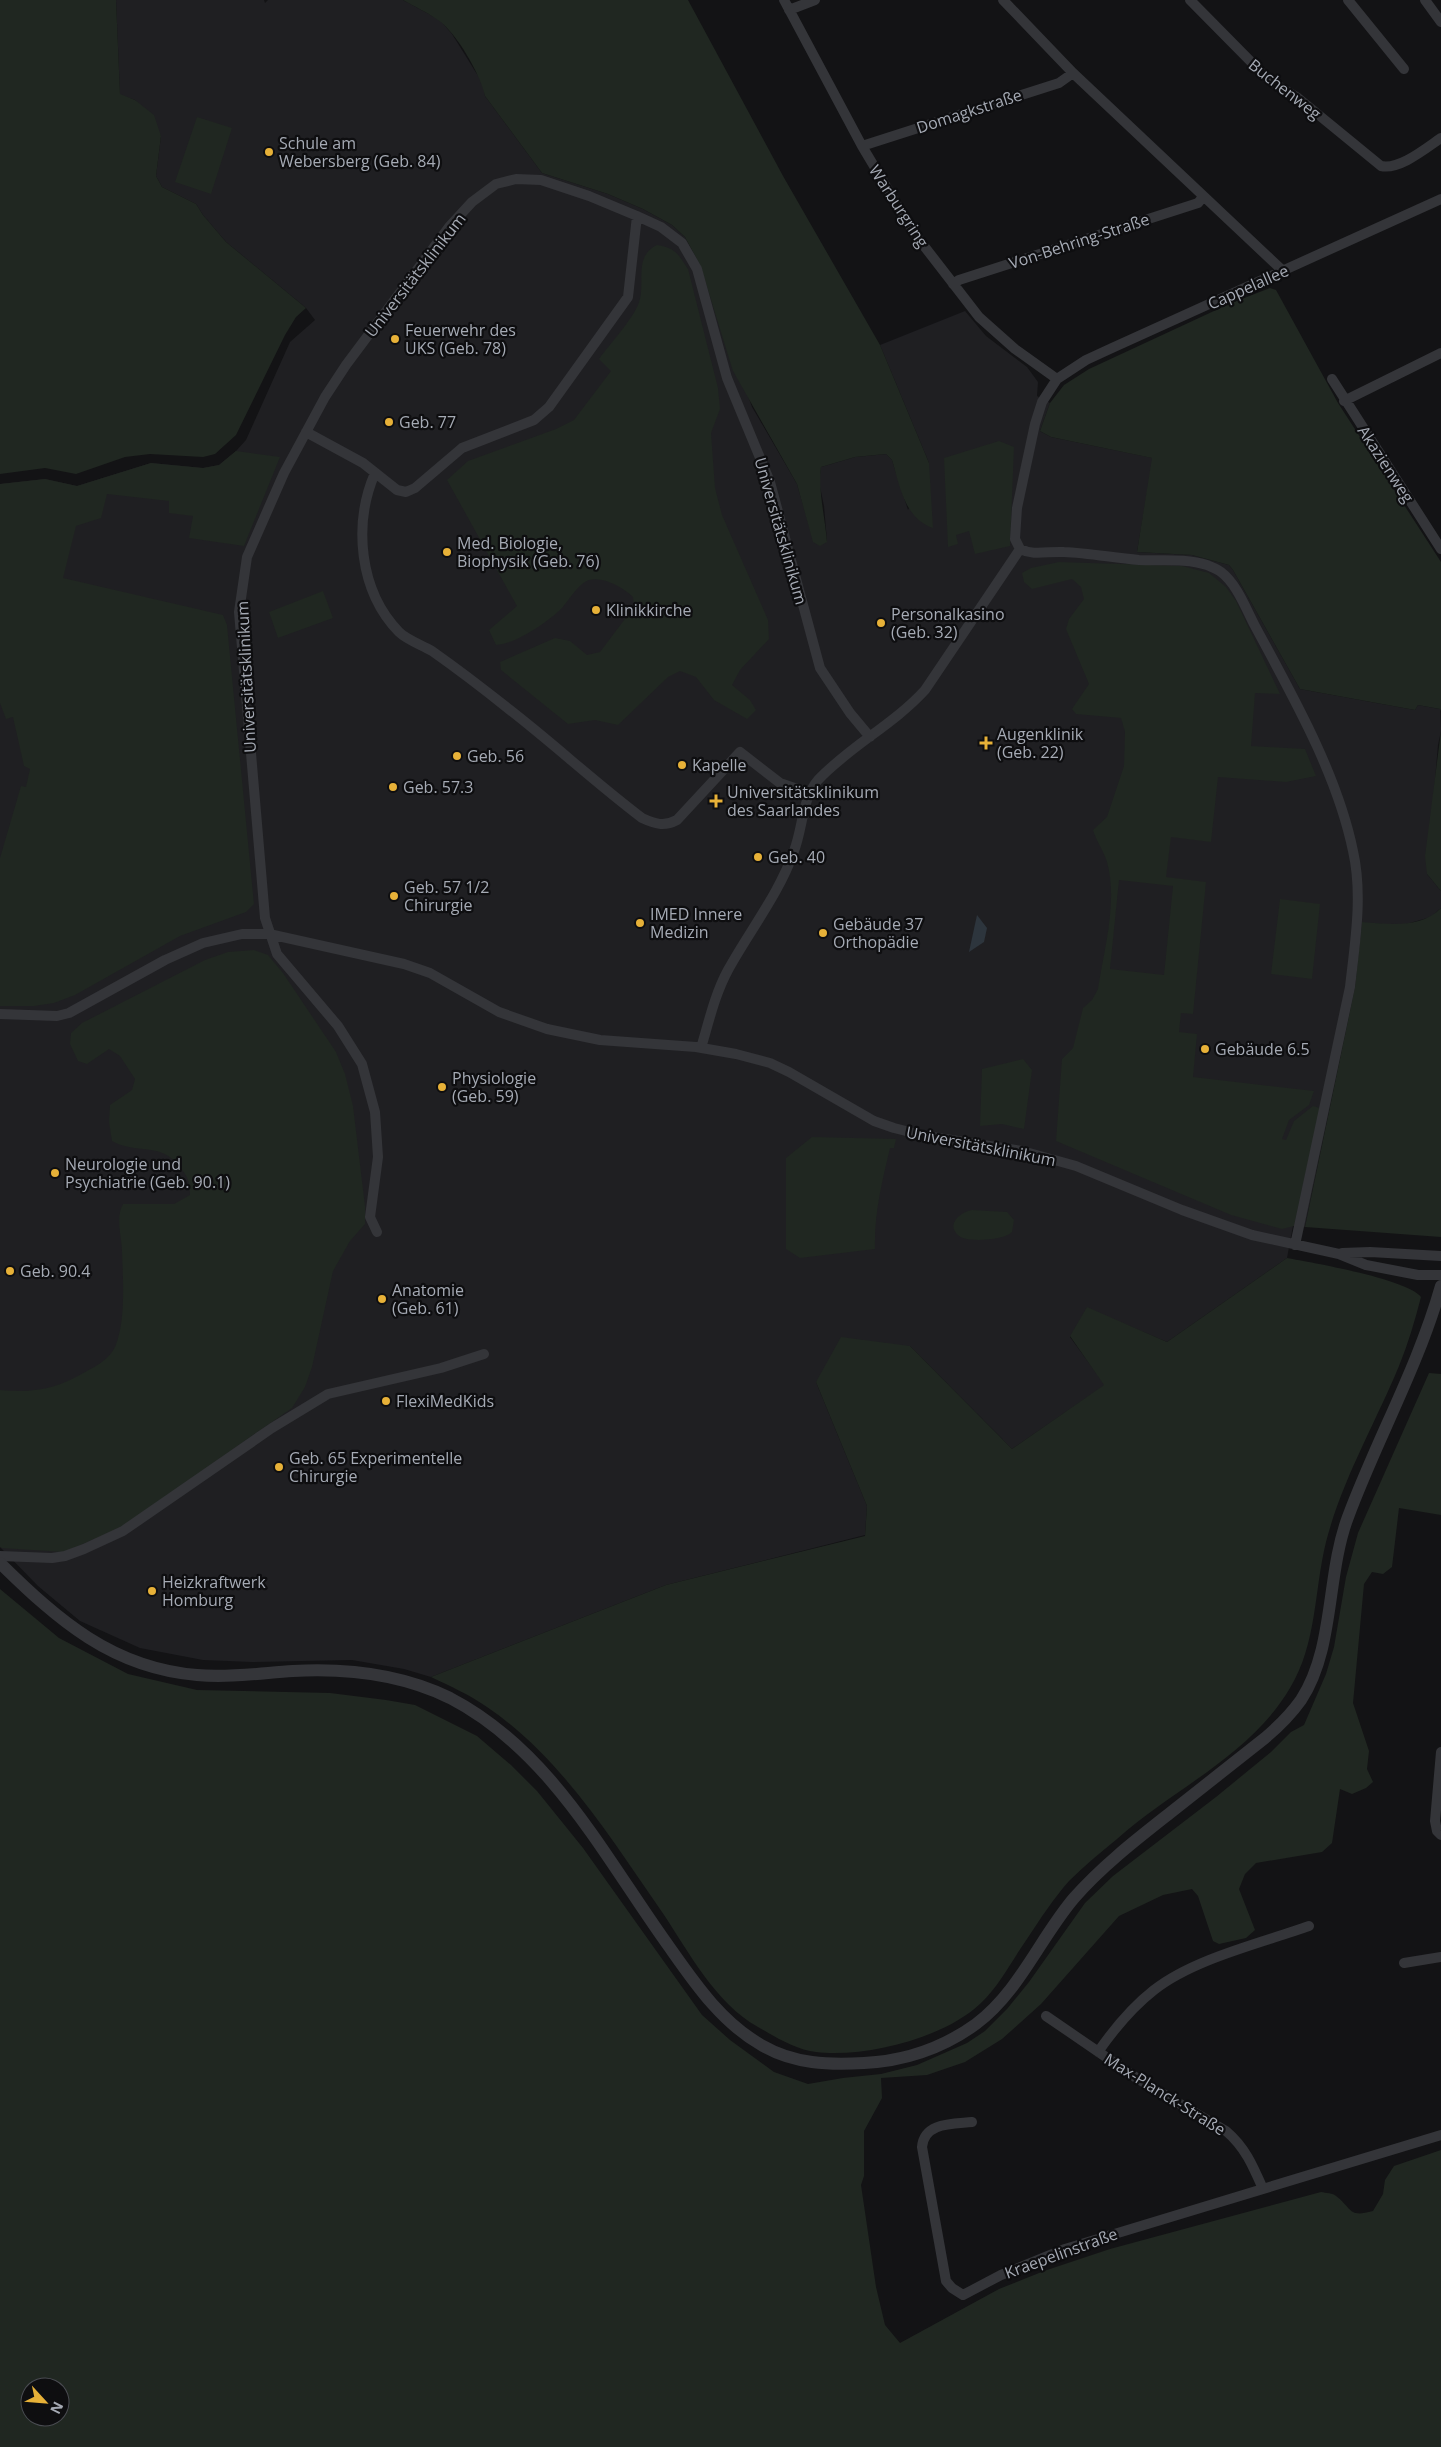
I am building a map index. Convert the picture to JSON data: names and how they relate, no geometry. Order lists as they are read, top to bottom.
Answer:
{
  "streets": {
    "street": [
      "Buchenweg",
      "Domagkstraße",
      "Warburgring",
      "Von-Behring-Straße",
      "Universitätsklinikum",
      "Cappelallee",
      "Akazienweg",
      "Max-Planck-Straße",
      "Kraepelinstraße"
    ]
  },
  "crossings": [
    ["Domagkstraße", "Warburgring"],
    ["Warburgring", "Von-Behring-Straße"],
    ["Warburgring", "Cappelallee"],
    ["Max-Planck-Straße", "Kraepelinstraße"]
  ],
  "places": {
    "other": [
      "Schule am Webersberg (Geb. 84)",
      "Feuerwehr des UKS (Geb. 78)",
      "Geb. 77",
      "Med. Biologie, Biophysik (Geb. 76)",
      "Klinikkirche",
      "Personalkasino (Geb. 32)",
      "Geb. 56",
      "Kapelle",
      "Geb. 57.3",
      "Geb. 40",
      "Geb. 57 1/2 Chirurgie",
      "IMED Innere Medizin",
      "Gebäude 37 Orthopädie",
      "Gebäude 6.5",
      "Physiologie (Geb. 59)",
      "Neurologie und Psychiatrie (Geb. 90.1)",
      "Geb. 90.4",
      "Anatomie (Geb. 61)",
      "FlexiMedKids",
      "Geb. 65 Experimentelle Chirurgie",
      "Heizkraftwerk Homburg"
    ],
    "health": ["Augenklinik (Geb. 22)", "Universitätsklinikum des Saarlandes"]
  },
  "north": "bottom right"
}
